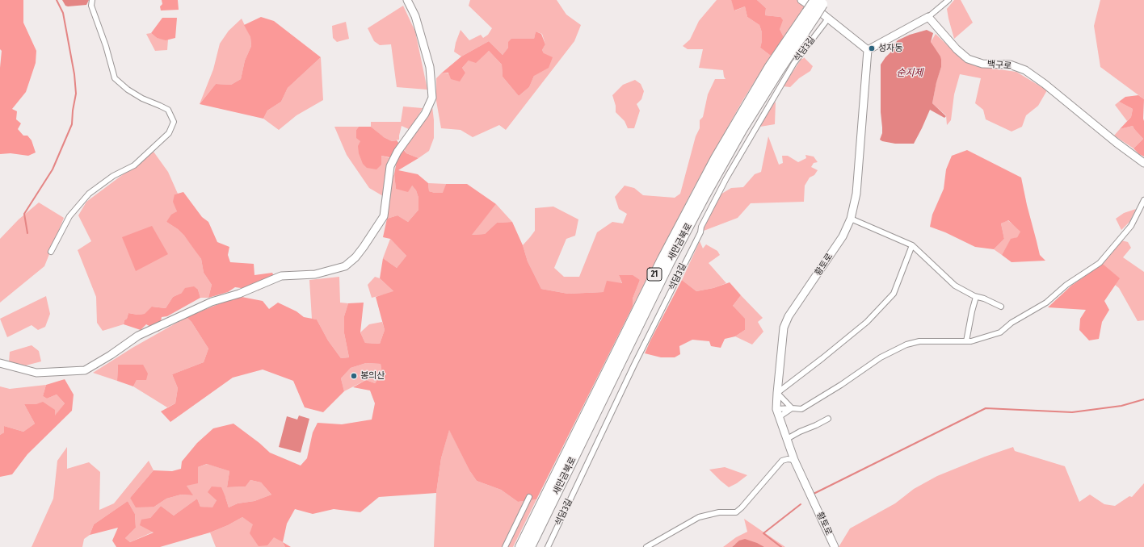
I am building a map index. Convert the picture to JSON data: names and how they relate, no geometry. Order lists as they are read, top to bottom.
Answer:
{
  "streets": {
    "highway": ["새만금북로", "21"],
    "street": ["석담3길", "백구로", "황토로"]
  },
  "water": ["순지제"],
  "places": ["성자동", "봉의산"]
}
